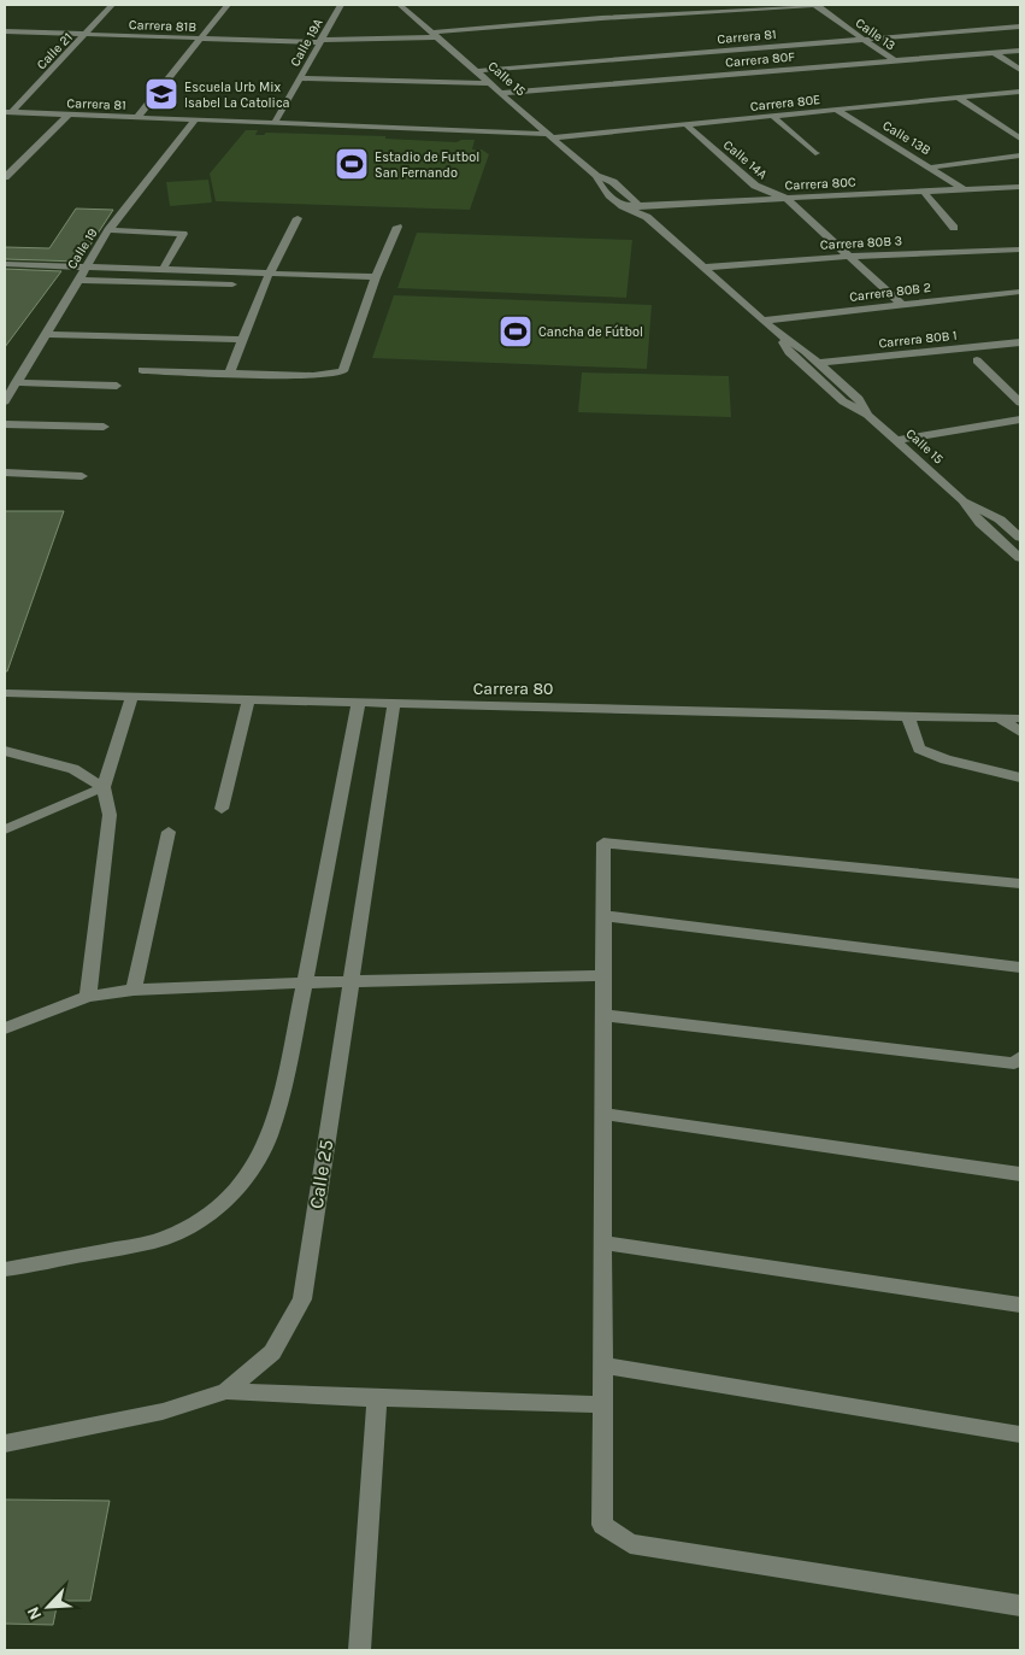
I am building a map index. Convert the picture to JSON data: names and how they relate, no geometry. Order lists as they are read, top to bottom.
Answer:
{
  "streets": {
    "street": [
      "Carrera 81B",
      "Calle 13",
      "Carrera 81",
      "Calle 19A",
      "Calle 21",
      "Carrera 80F",
      "Calle 15",
      "Carrera 80E",
      "Calle 13B",
      "Calle 14A",
      "Carrera 80C",
      "Carrera 80B 3",
      "Calle 19",
      "Carrera 80B 2",
      "Carrera 80B 1",
      "Carrera 80",
      "Calle 25"
    ]
  },
  "crossings": [
    ["Carrera 81B", "Calle 13"],
    ["Carrera 81B", "Calle 19A"],
    ["Carrera 81B", "Calle 21"],
    ["Carrera 81B", "Calle 15"],
    ["Calle 13", "Carrera 81"],
    ["Calle 13", "Carrera 80F"],
    ["Carrera 81", "Calle 19A"],
    ["Carrera 81", "Calle 21"],
    ["Carrera 81", "Calle 15"],
    ["Carrera 81", "Carrera 80E"],
    ["Carrera 81", "Calle 19"],
    ["Carrera 80F", "Calle 15"],
    ["Calle 15", "Carrera 80E"],
    ["Calle 15", "Carrera 80C"],
    ["Calle 15", "Carrera 80B 3"],
    ["Calle 15", "Carrera 80B 2"],
    ["Calle 15", "Carrera 80B 1"],
    ["Carrera 80E", "Calle 13B"],
    ["Carrera 80E", "Calle 14A"],
    ["Calle 13B", "Carrera 80C"],
    ["Calle 14A", "Carrera 80C"],
    ["Calle 14A", "Carrera 80B 3"],
    ["Calle 14A", "Carrera 80B 2"],
    ["Carrera 80", "Calle 25"]
  ],
  "places": {
    "school or university": ["Escuela Urb Mix Isabel La Catolica"],
    "sports": ["Estadio de Futbol San Fernando", "Cancha de Fútbol"]
  },
  "north": "bottom left"
}
